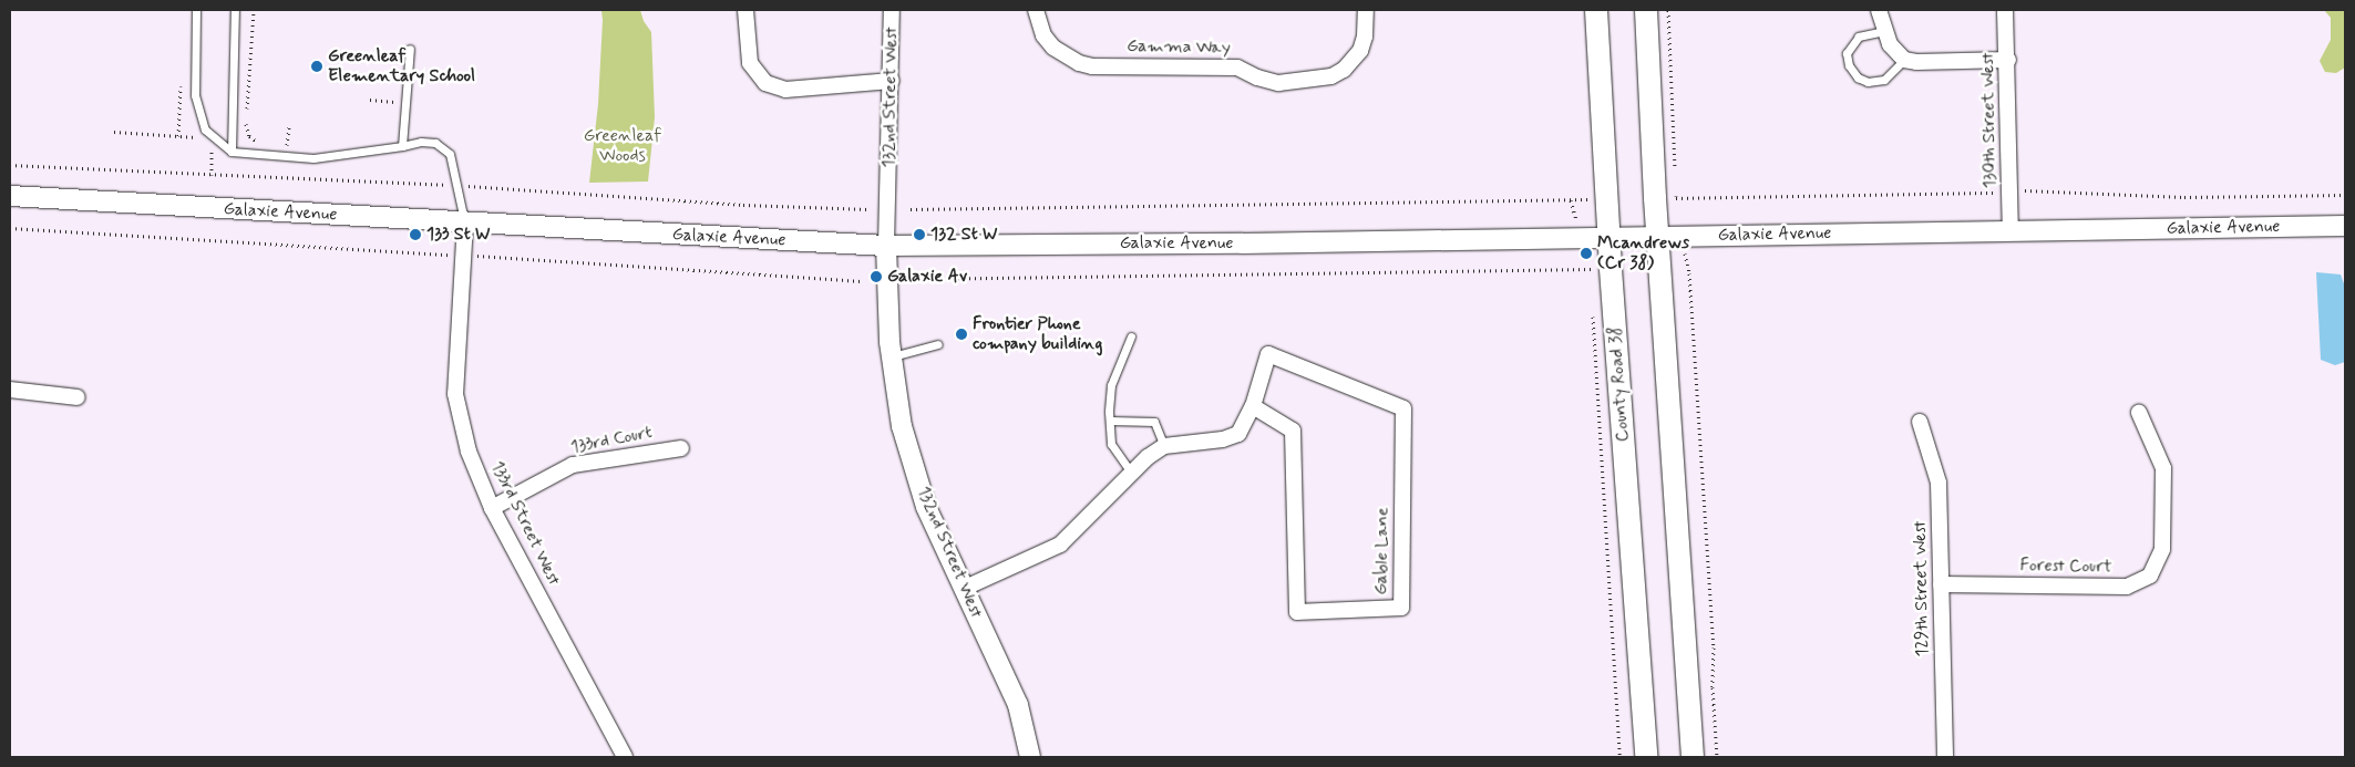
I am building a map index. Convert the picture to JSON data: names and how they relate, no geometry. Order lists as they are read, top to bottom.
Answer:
{
  "streets": {
    "main road": ["County Road 38"],
    "street": [
      "Gamma Way",
      "132nd Street West",
      "130th Street West",
      "Galaxie Avenue",
      "133rd Court",
      "133rd Street West",
      "Gable Lane",
      "Forest Court",
      "129th Street West"
    ]
  },
  "crossings": [
    ["132nd Street West", "Galaxie Avenue"],
    ["130th Street West", "Galaxie Avenue"],
    ["Galaxie Avenue", "County Road 38"],
    ["Galaxie Avenue", "133rd Street West"],
    ["133rd Court", "133rd Street West"],
    ["Forest Court", "129th Street West"]
  ],
  "parks": ["Greenleaf Woods"],
  "places": [
    "Greenleaf Elementary School",
    "133 St W",
    "132 St W",
    "Mcandrews (Cr 38)",
    "Galaxie Av",
    "Frontier Phone company building"
  ]
}
